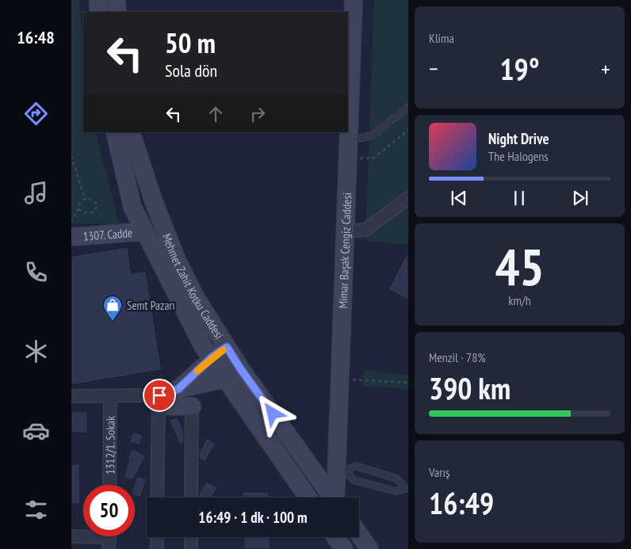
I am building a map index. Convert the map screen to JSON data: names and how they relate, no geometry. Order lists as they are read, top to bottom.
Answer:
{
  "streets": {
    "main road": ["1307. Cadde", "Mimar Başak Cengiz Caddesi", "Mehmet Zahit Kotku Caddesi"],
    "street": ["1312/1. Sokak"]
  },
  "crossings": [
    ["1307. Cadde", "Mehmet Zahit Kotku Caddesi"]
  ],
  "places": {
    "shop": ["Semt Pazarı"]
  },
  "page": {
    "tabs": "16:48",
    "tile": [
      "Klima",
      ["45", "km/h"],
      ["Menzil · 78%", "390 km"],
      ["Varış", "16:49"]
    ],
    "turn": ["50 m", "Sola dön"],
    "heat": ["−", "19°", "+"],
    "song": ["Night Drive", "The Halogens"],
    "limit": "50",
    "trip": "16:49 · 1 dk · 100 m"
  }
}
